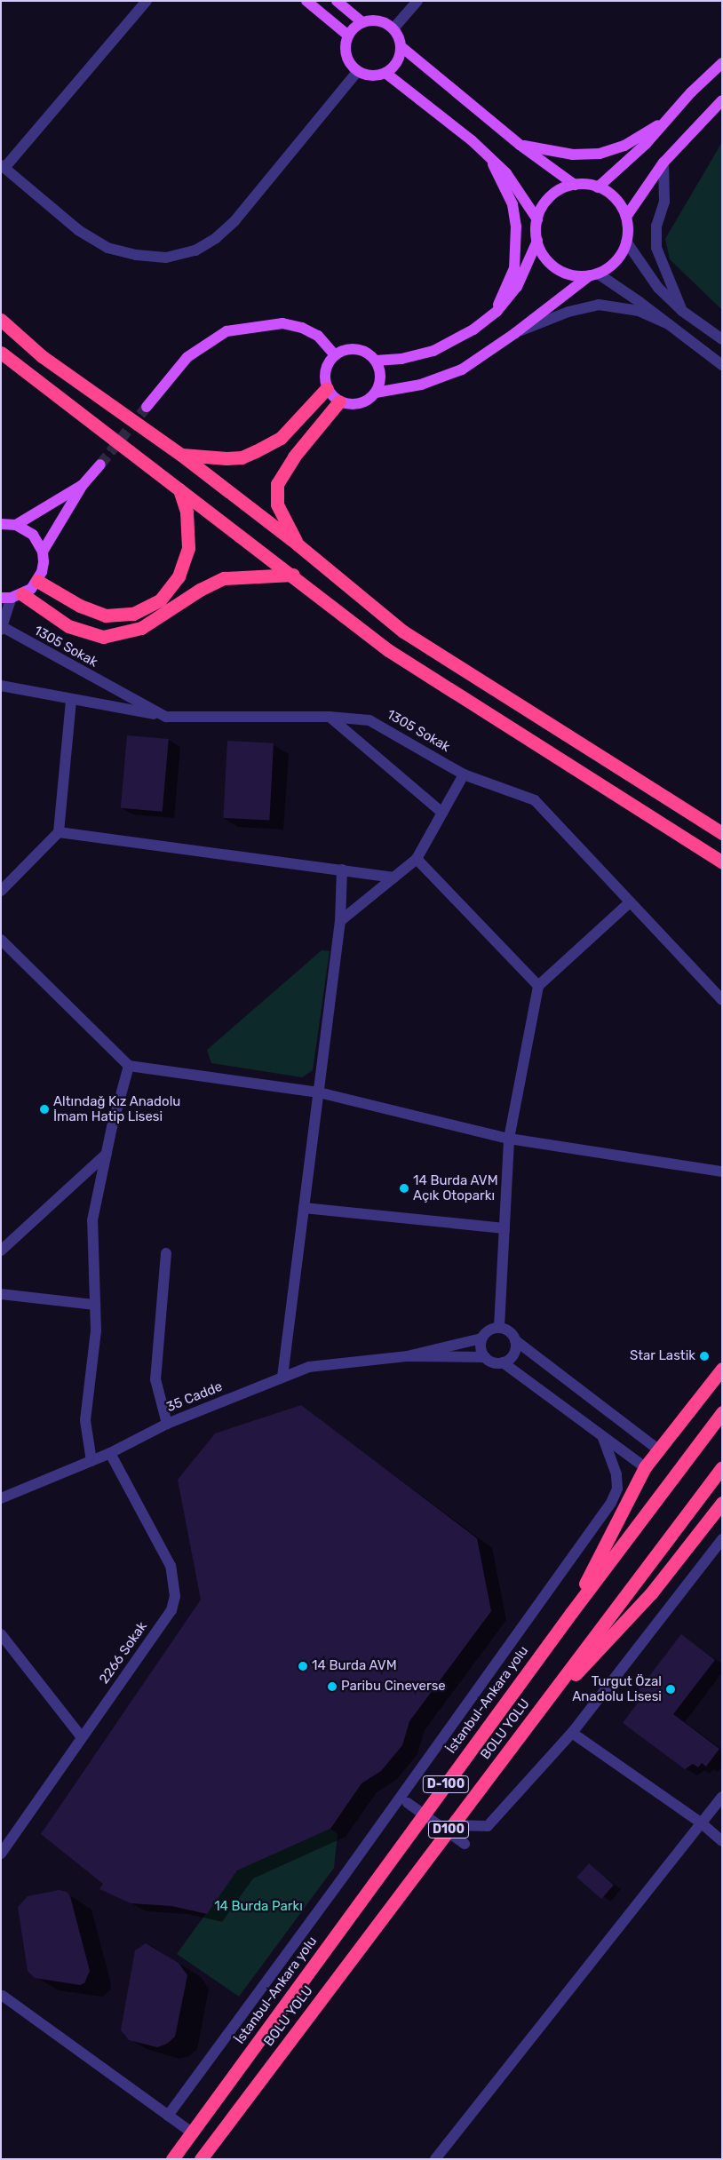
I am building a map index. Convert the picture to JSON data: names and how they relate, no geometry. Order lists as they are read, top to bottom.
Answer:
{
  "streets": {
    "highway": [
      "İstanbul-Ankara yolu",
      "BOLU YOLU",
      "D-100",
      "D100"
    ],
    "street": ["1305 Sokak", "35 Cadde", "2266 Sokak"]
  },
  "crossings": [
    ["35 Cadde", "2266 Sokak"]
  ],
  "parks": ["14 Burda Parkı"],
  "places": [
    "Altındağ Kız Anadolu İmam Hatip Lisesi",
    "14 Burda AVM Açık Otoparkı",
    "Star Lastik",
    "14 Burda AVM",
    "Paribu Cineverse",
    "Turgut Özal Anadolu Lisesi"
  ]
}
